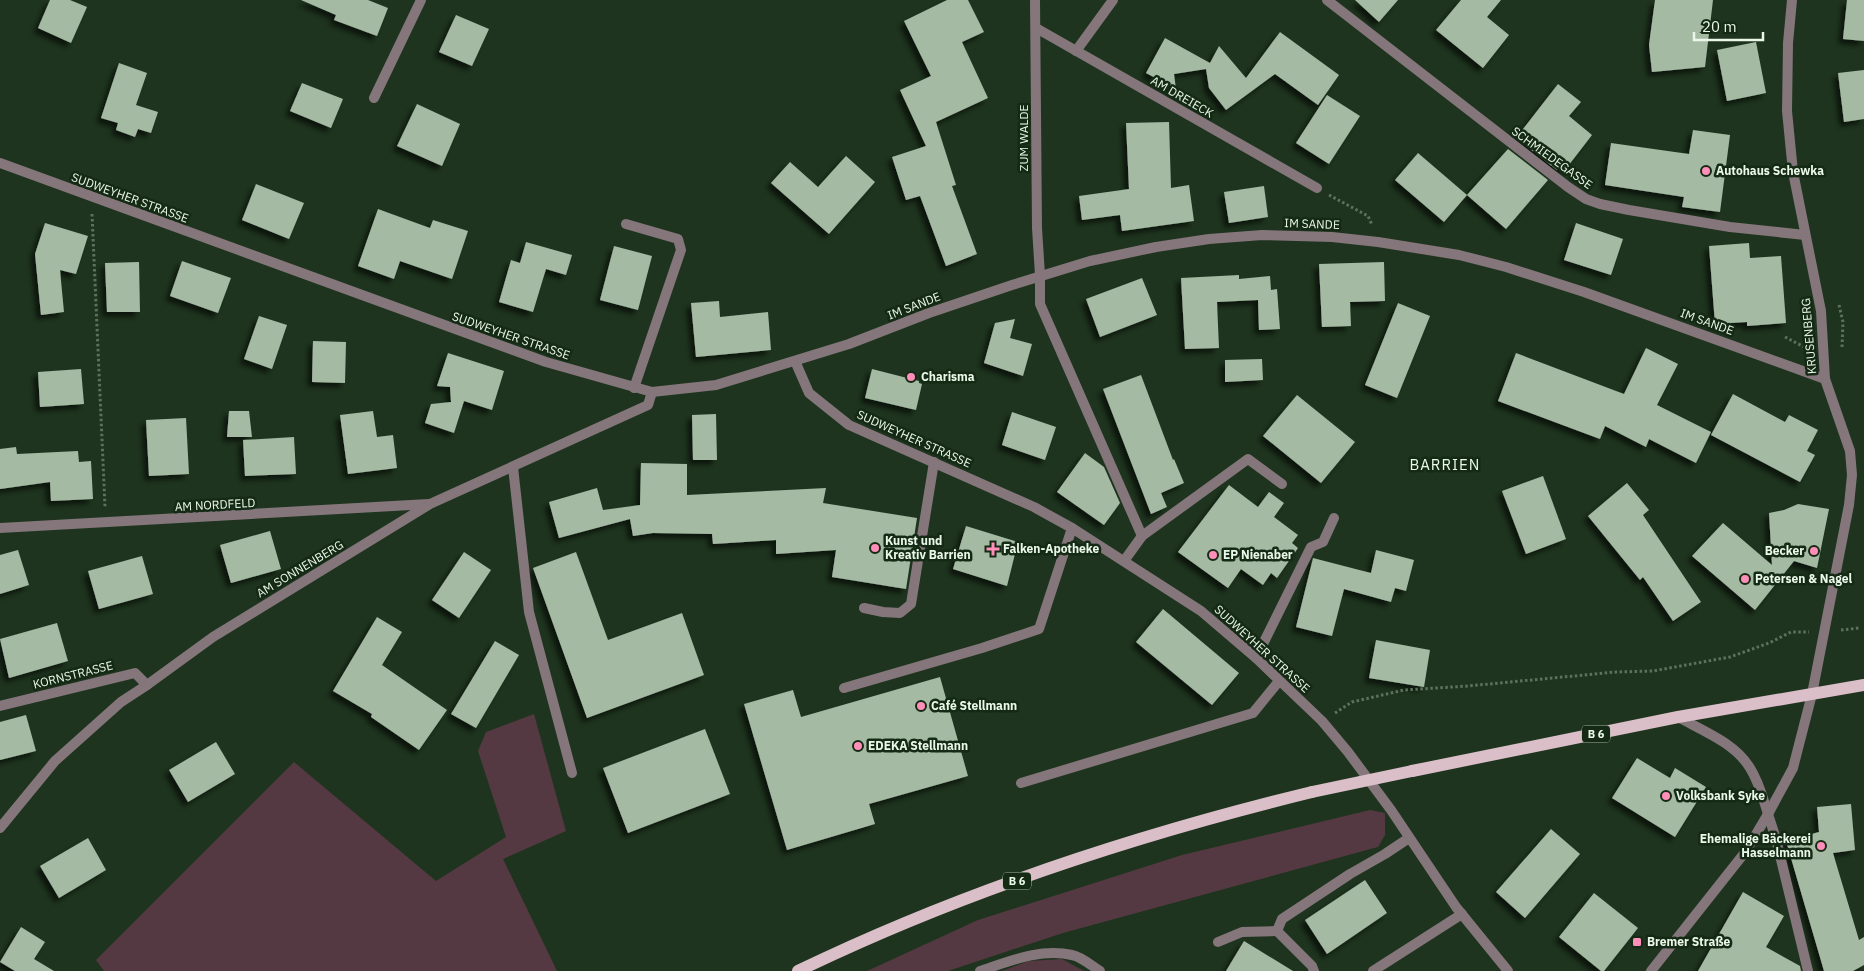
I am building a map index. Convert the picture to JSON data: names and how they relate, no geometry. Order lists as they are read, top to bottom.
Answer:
{
  "streets": {
    "main road": ["B 6"],
    "street": [
      "AM DREIECK",
      "ZUM WALDE",
      "SCHMIEDEGASSE",
      "SUDWEYHER STRASSE",
      "IM SANDE",
      "KRUSENBERG",
      "AM NORDFELD",
      "AM SONNENBERG",
      "KORNSTRASSE"
    ]
  },
  "crossings": [
    ["AM DREIECK", "ZUM WALDE"],
    ["ZUM WALDE", "IM SANDE"],
    ["SCHMIEDEGASSE", "KRUSENBERG"],
    ["SUDWEYHER STRASSE", "IM SANDE"],
    ["SUDWEYHER STRASSE", "AM SONNENBERG"],
    ["IM SANDE", "KRUSENBERG"],
    ["KRUSENBERG", "B 6"],
    ["AM NORDFELD", "AM SONNENBERG"],
    ["AM SONNENBERG", "KORNSTRASSE"]
  ],
  "districts": ["BARRIEN"],
  "places": {
    "other": [
      "Autohaus Schewka",
      "Charisma",
      "Kunst und Kreativ Barrien",
      "Becker",
      "EP Nienaber",
      "Petersen & Nagel",
      "Café Stellmann",
      "EDEKA Stellmann",
      "Volksbank Syke",
      "Ehemalige Bäckerei Hasselmann"
    ],
    "health": ["Falken-Apotheke"],
    "transit": ["Bremer Straße"]
  },
  "scale_bar": "20 m"
}
